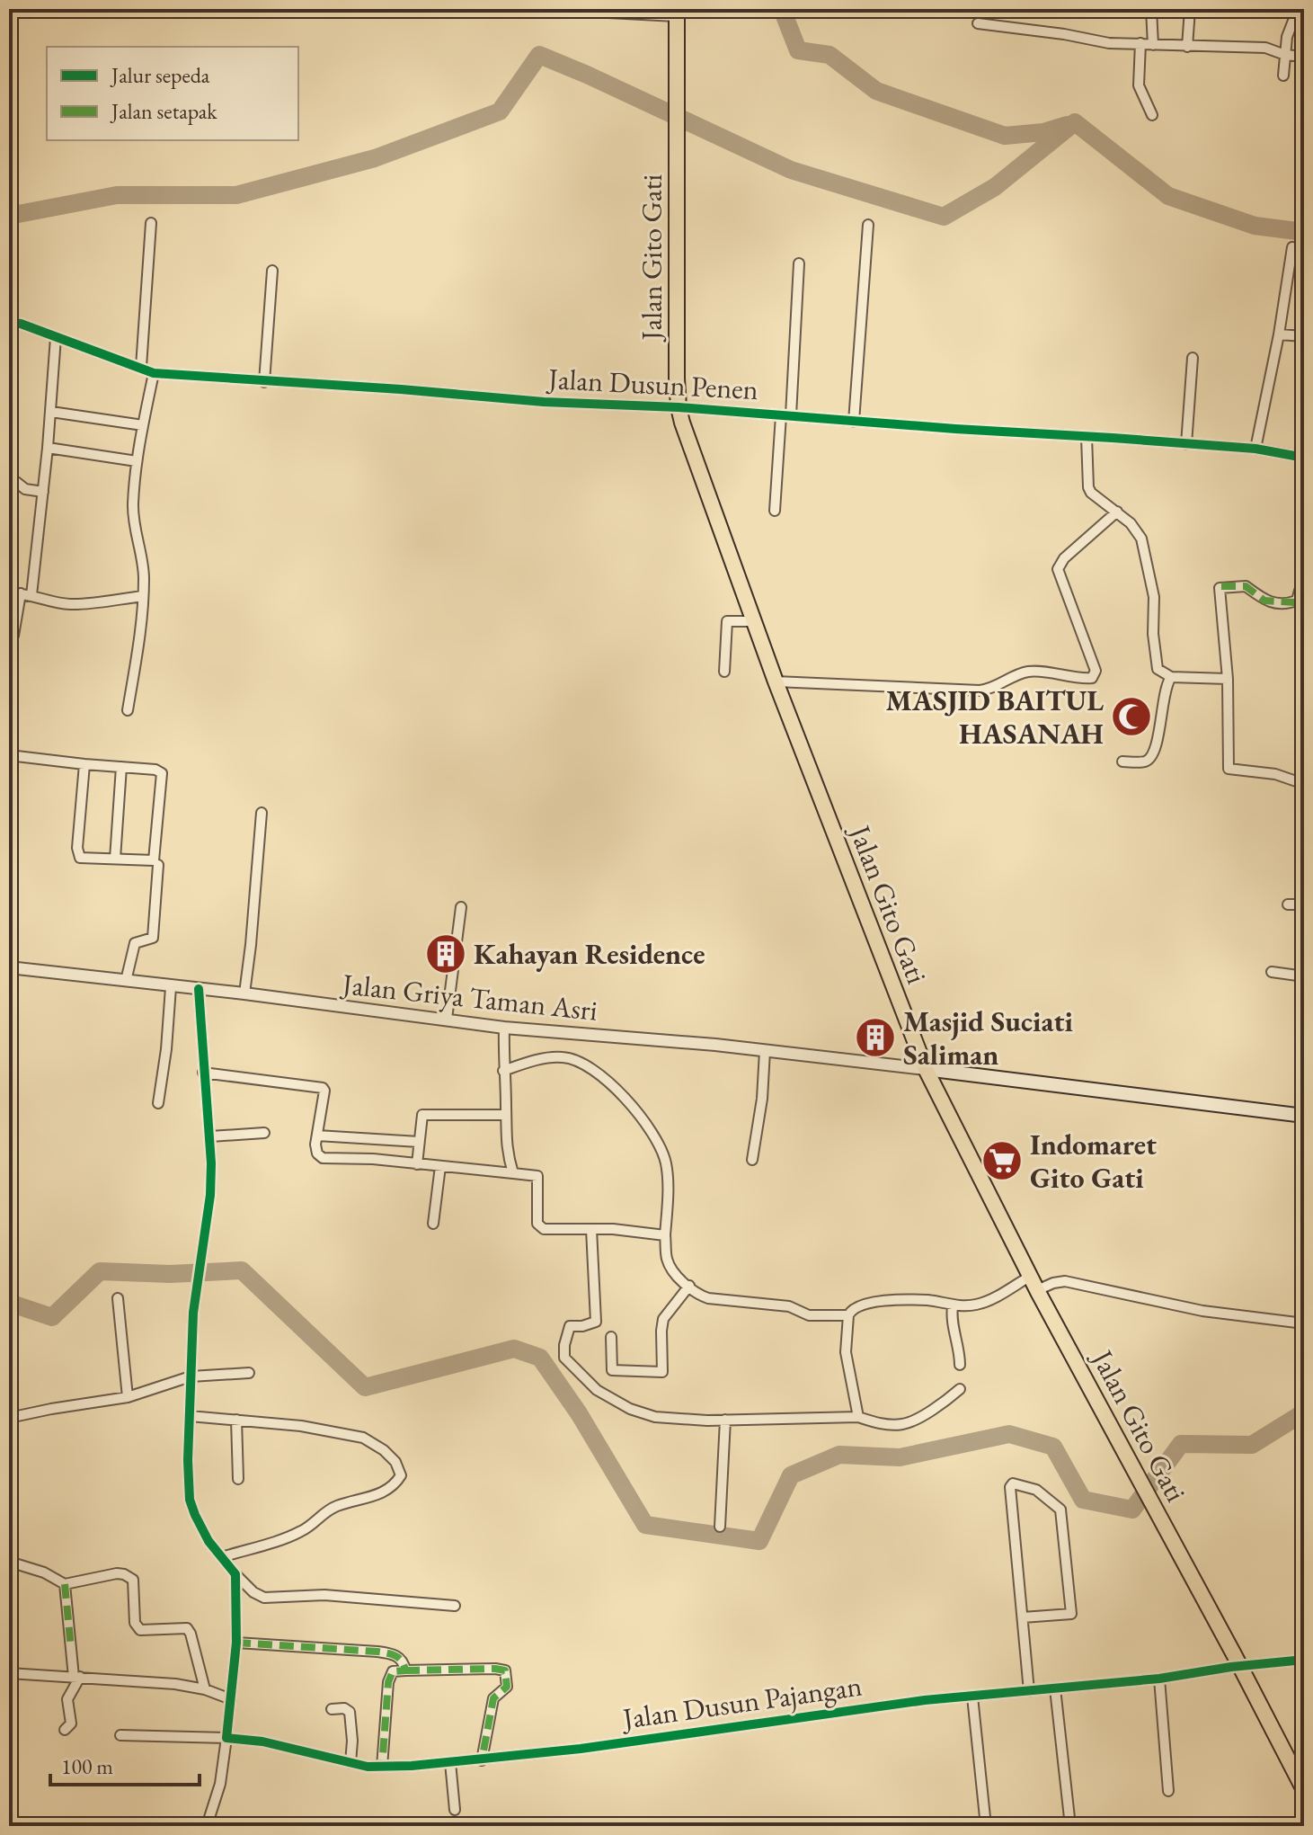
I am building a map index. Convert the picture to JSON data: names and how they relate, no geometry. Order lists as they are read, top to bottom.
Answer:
{
  "streets": {
    "main road": ["Jalan Gito Gati"],
    "street": ["Jalan Dusun Penen", "Jalan Griya Taman Asri", "Jalan Dusun Pajangan"]
  },
  "crossings": [
    ["Jalan Gito Gati", "Jalan Dusun Penen"],
    ["Jalan Gito Gati", "Jalan Griya Taman Asri"],
    ["Jalan Gito Gati", "Jalan Dusun Pajangan"]
  ],
  "places": {
    "mosque": ["MASJID BAITUL HASANAH"],
    "building": ["Kahayan Residence", "Masjid Suciati Saliman"],
    "supermarket": ["Indomaret Gito Gati"]
  },
  "legend": ["Jalur sepeda", "Jalan setapak"],
  "scale_bar": "100 m"
}
